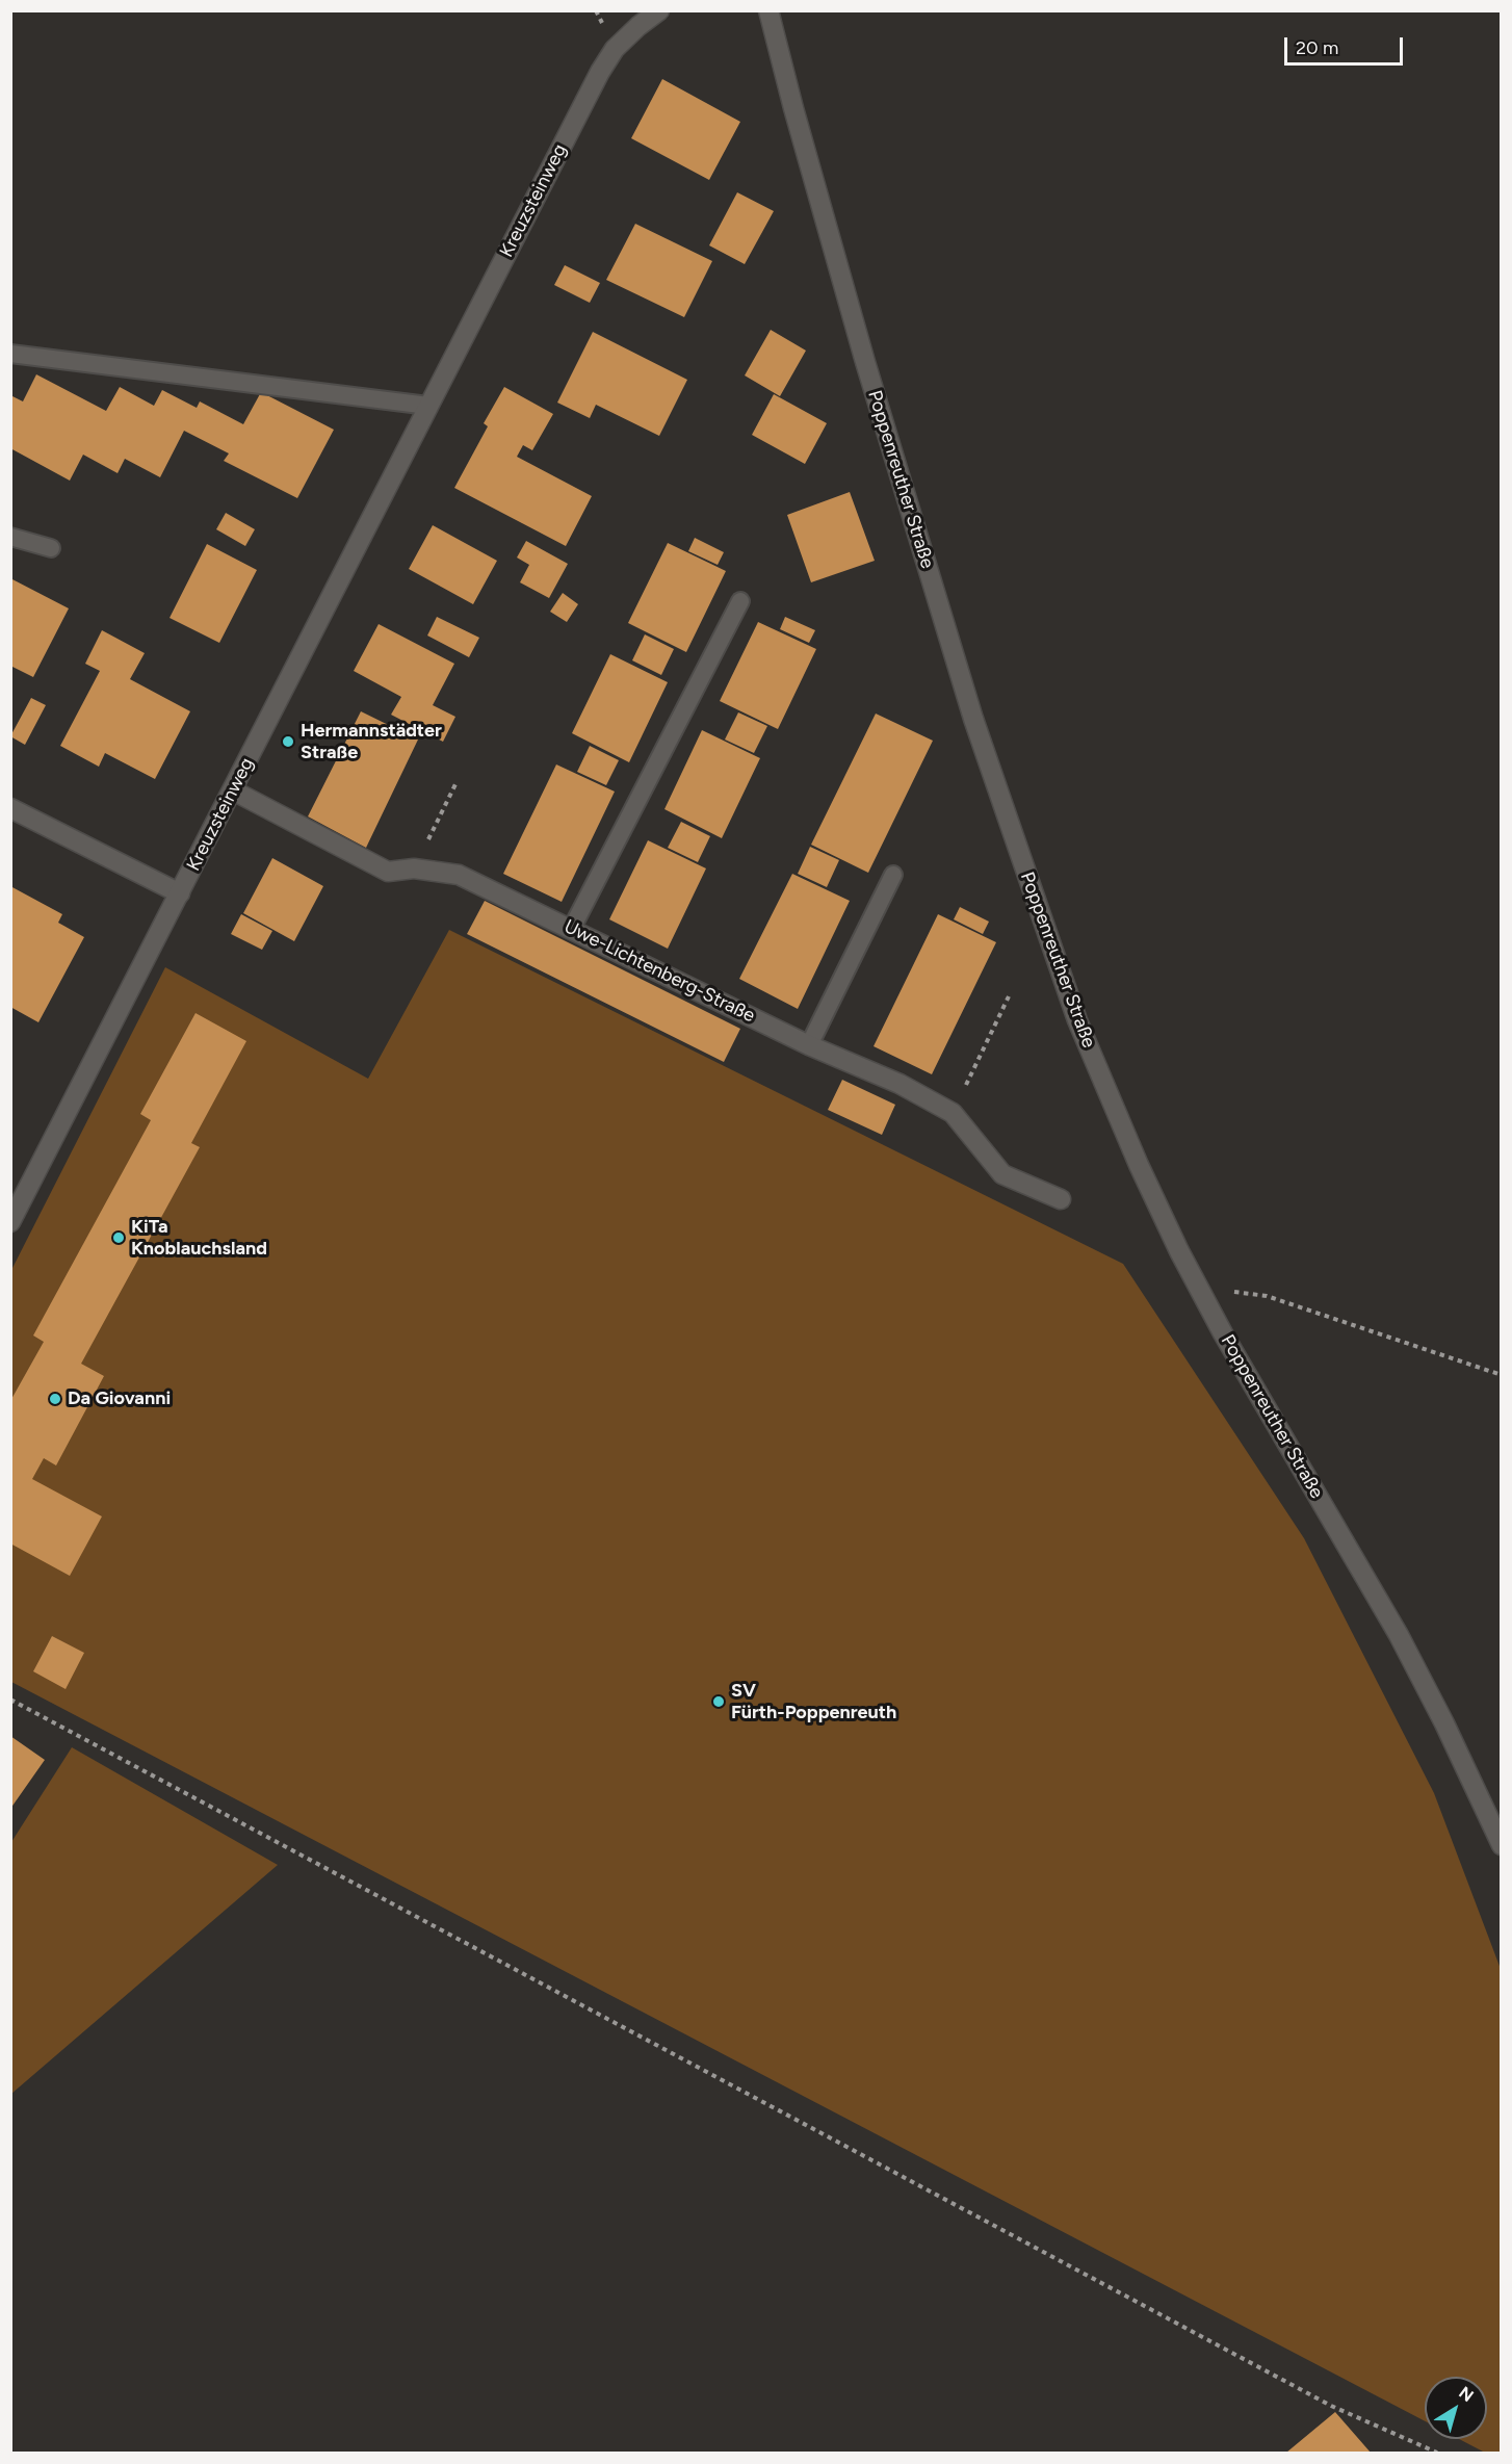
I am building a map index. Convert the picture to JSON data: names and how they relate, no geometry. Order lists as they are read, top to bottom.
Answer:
{
  "streets": {
    "street": ["Kreuzsteinweg", "Poppenreuther Straße", "Uwe-Lichtenberg-Straße"]
  },
  "crossings": [
    ["Kreuzsteinweg", "Uwe-Lichtenberg-Straße"]
  ],
  "places": [
    "Hermannstädter Straße",
    "KiTa Knoblauchsland",
    "Da Giovanni",
    "SV Fürth-Poppenreuth"
  ],
  "scale_bar": "20 m",
  "north": "top right"
}
